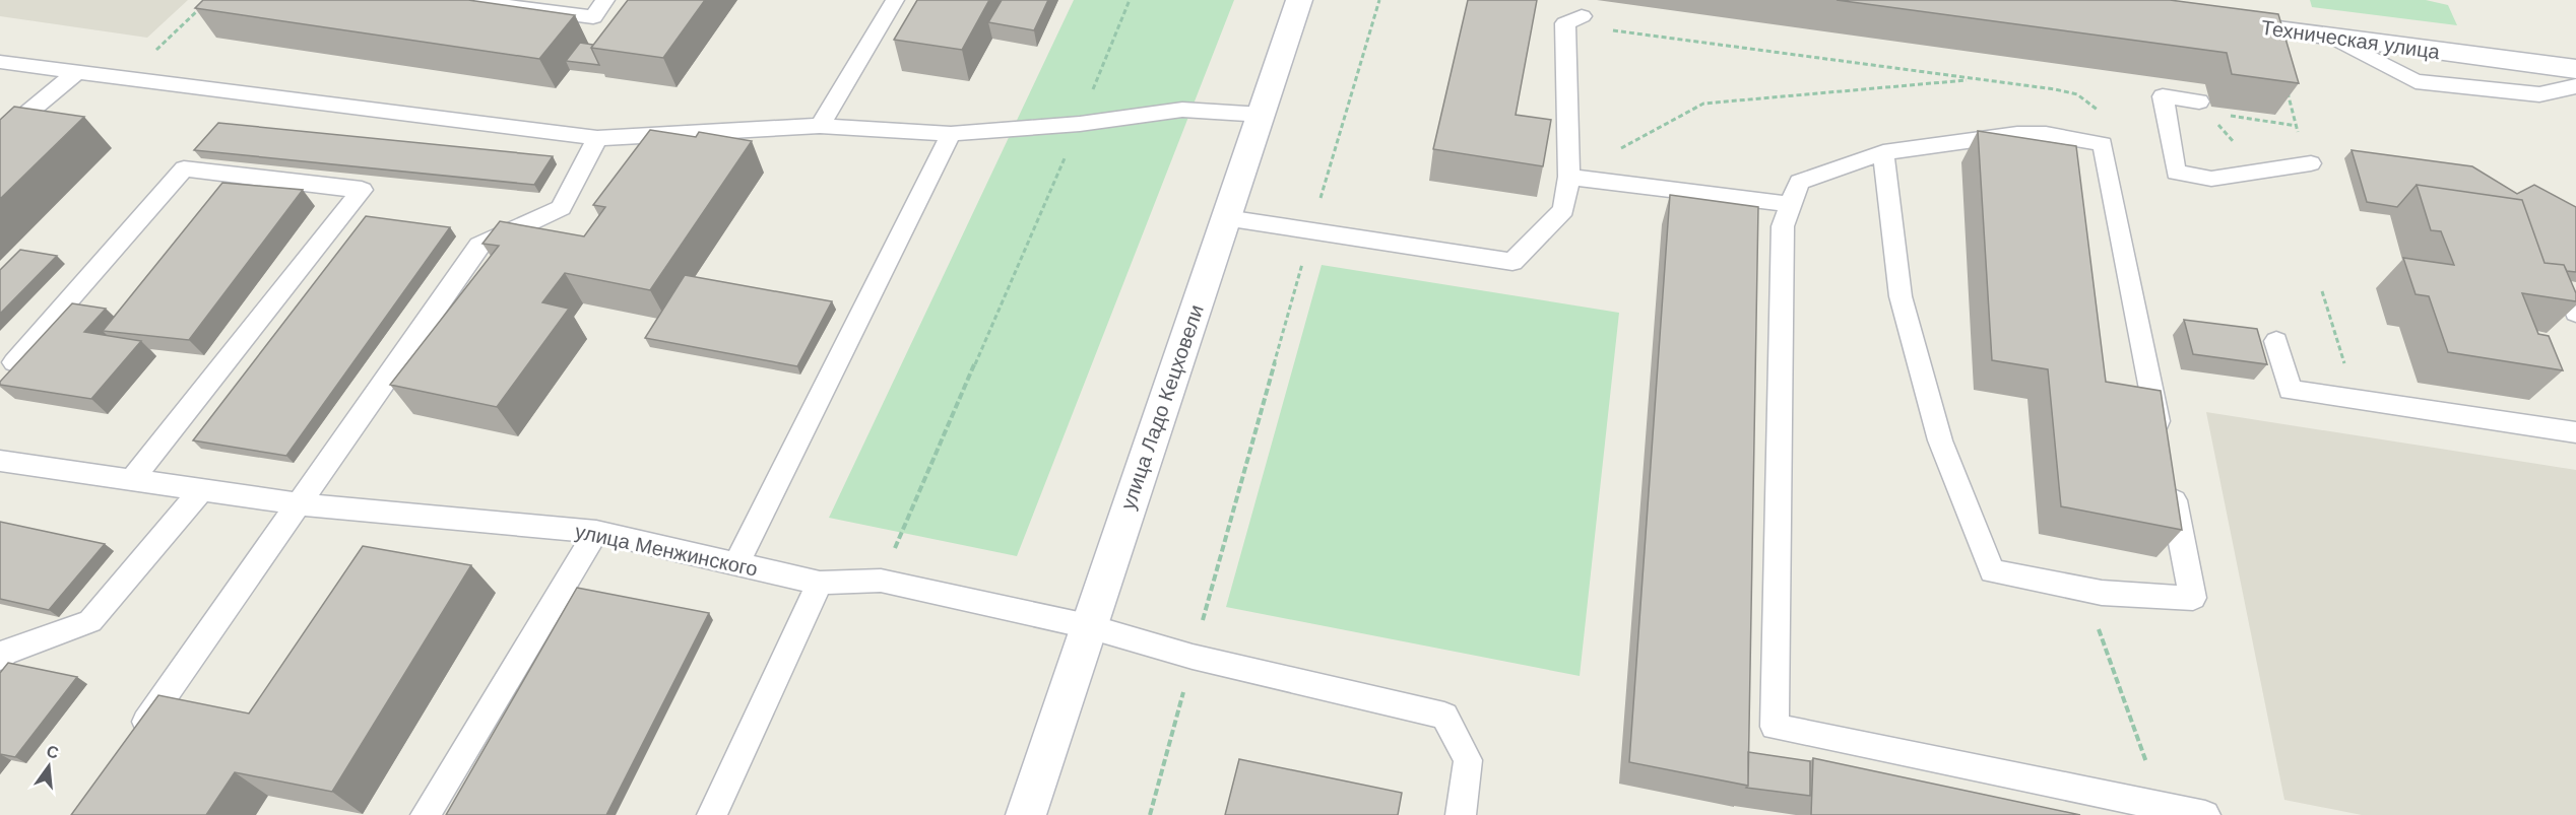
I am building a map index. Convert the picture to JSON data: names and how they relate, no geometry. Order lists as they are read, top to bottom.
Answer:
{
  "streets": {
    "main road": ["Техническая улица", "улица Ладо Кецховели"],
    "lane": ["улица Менжинского"]
  },
  "crossings": [
    ["улица Ладо Кецховели", "улица Менжинского"]
  ],
  "north": "top"
}
